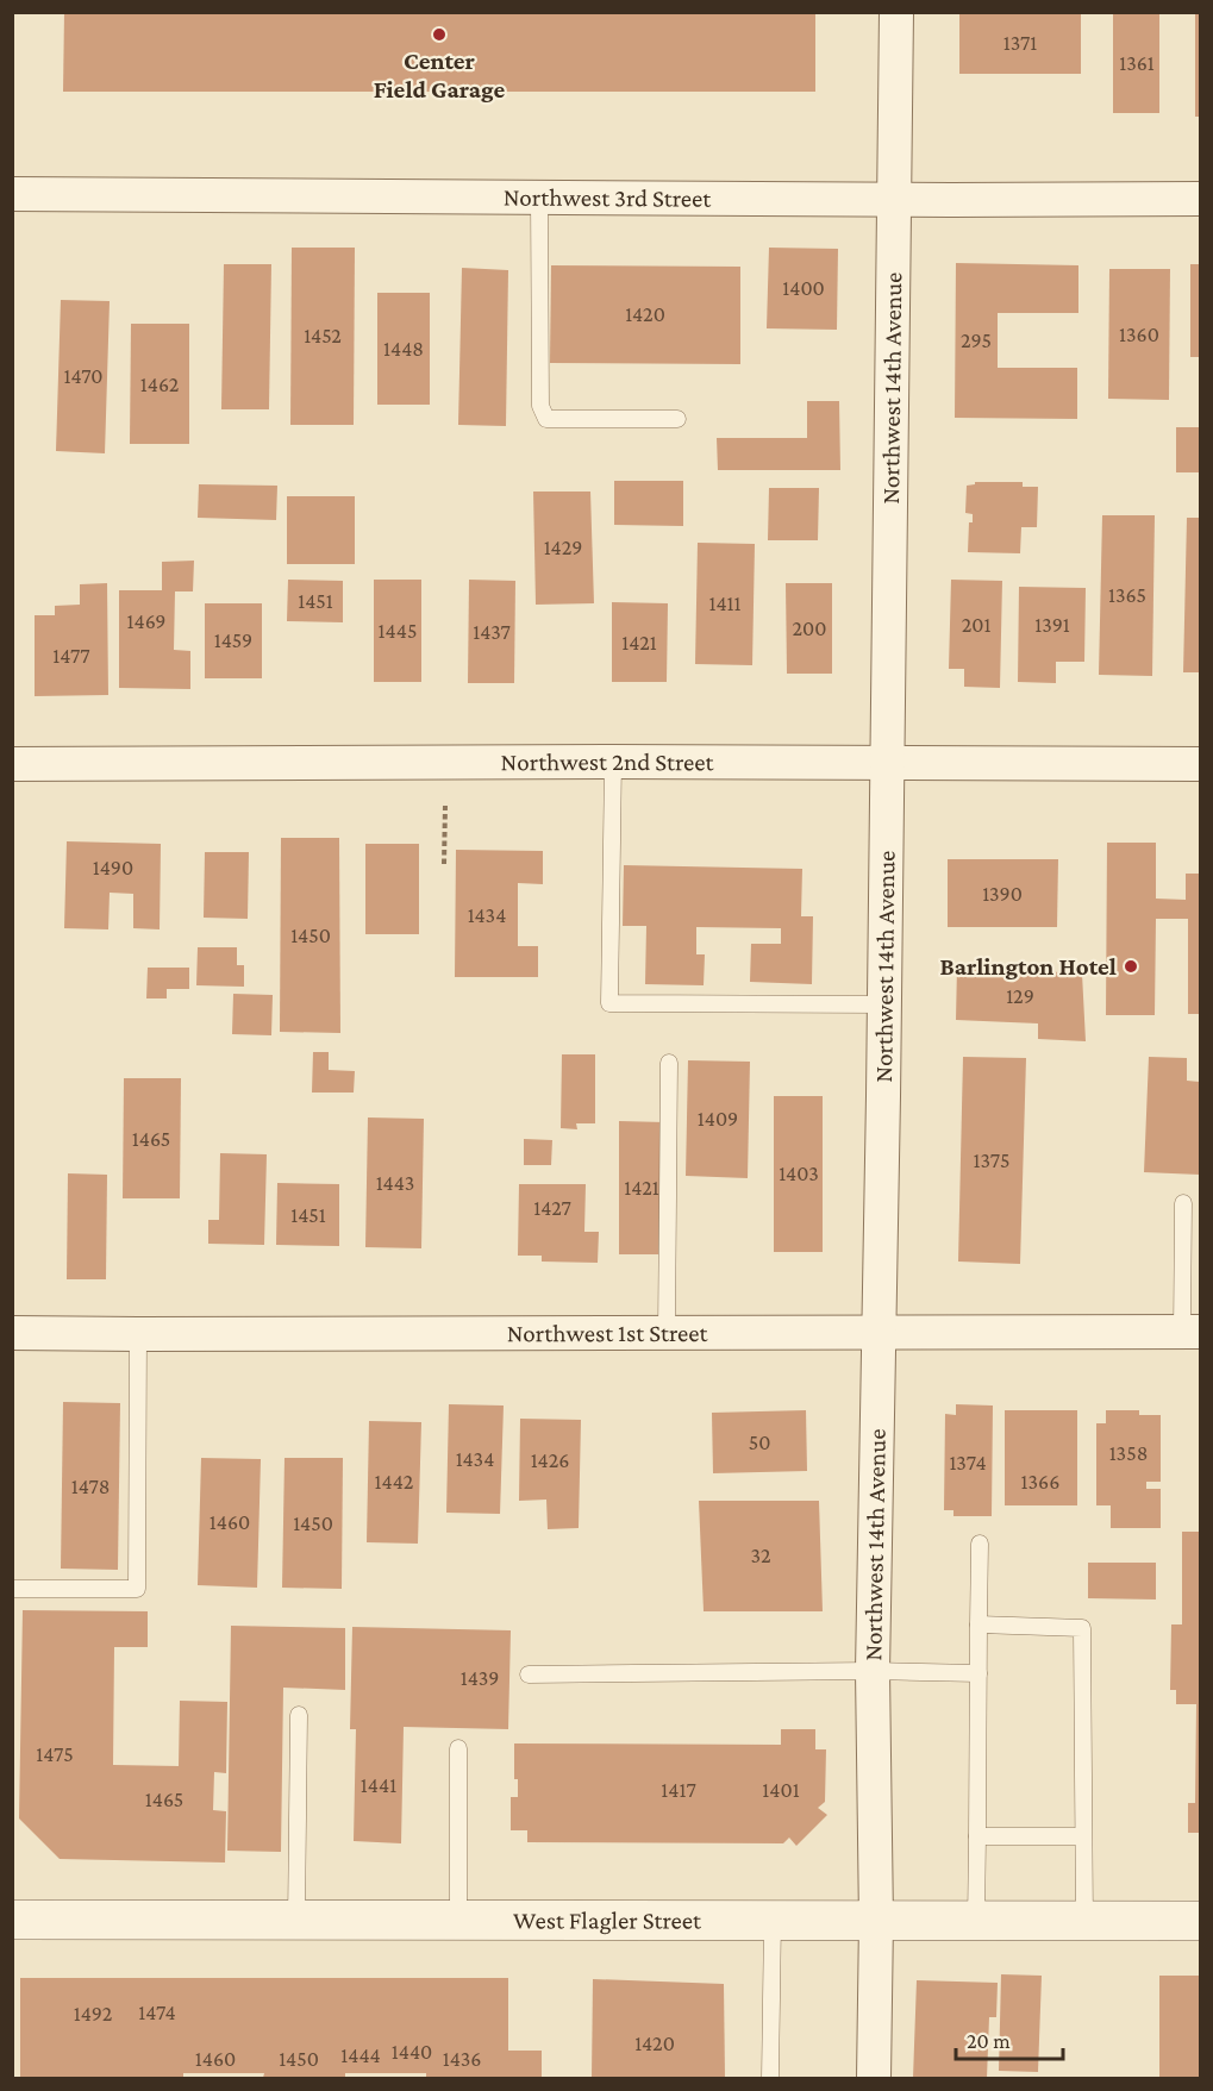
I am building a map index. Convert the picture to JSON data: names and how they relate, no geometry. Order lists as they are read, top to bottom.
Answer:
{
  "streets": {
    "main road": ["West Flagler Street"],
    "street": [
      "Northwest 3rd Street",
      "Northwest 14th Avenue",
      "Northwest 2nd Street",
      "Northwest 1st Street"
    ]
  },
  "crossings": [
    ["Northwest 3rd Street", "Northwest 14th Avenue"],
    ["Northwest 14th Avenue", "Northwest 2nd Street"],
    ["Northwest 14th Avenue", "Northwest 1st Street"],
    ["Northwest 14th Avenue", "West Flagler Street"]
  ],
  "places": ["Center Field Garage", "Barlington Hotel"],
  "house_numbers": [
    "1371",
    "1361",
    "1400",
    "1420",
    "1360",
    "1452",
    "295",
    "1448",
    "1470",
    "1462",
    "1429",
    "1365",
    "1451",
    "1411",
    "1469",
    "201",
    "1391",
    "200",
    "1445",
    "1437",
    "1459",
    "1421",
    "1477",
    "1490",
    "1390",
    "1434",
    "1450",
    "129",
    "1409",
    "1465",
    "1375",
    "1403",
    "1443",
    "1421",
    "1427",
    "1451",
    "50",
    "1358",
    "1434",
    "1426",
    "1374",
    "1442",
    "1366",
    "1478",
    "1460",
    "1450",
    "32",
    "1439",
    "1475",
    "1441",
    "1417",
    "1401",
    "1465",
    "1474",
    "1492",
    "1420",
    "1440",
    "1444",
    "1460",
    "1450",
    "1436"
  ],
  "scale_bar": "20 m"
}
